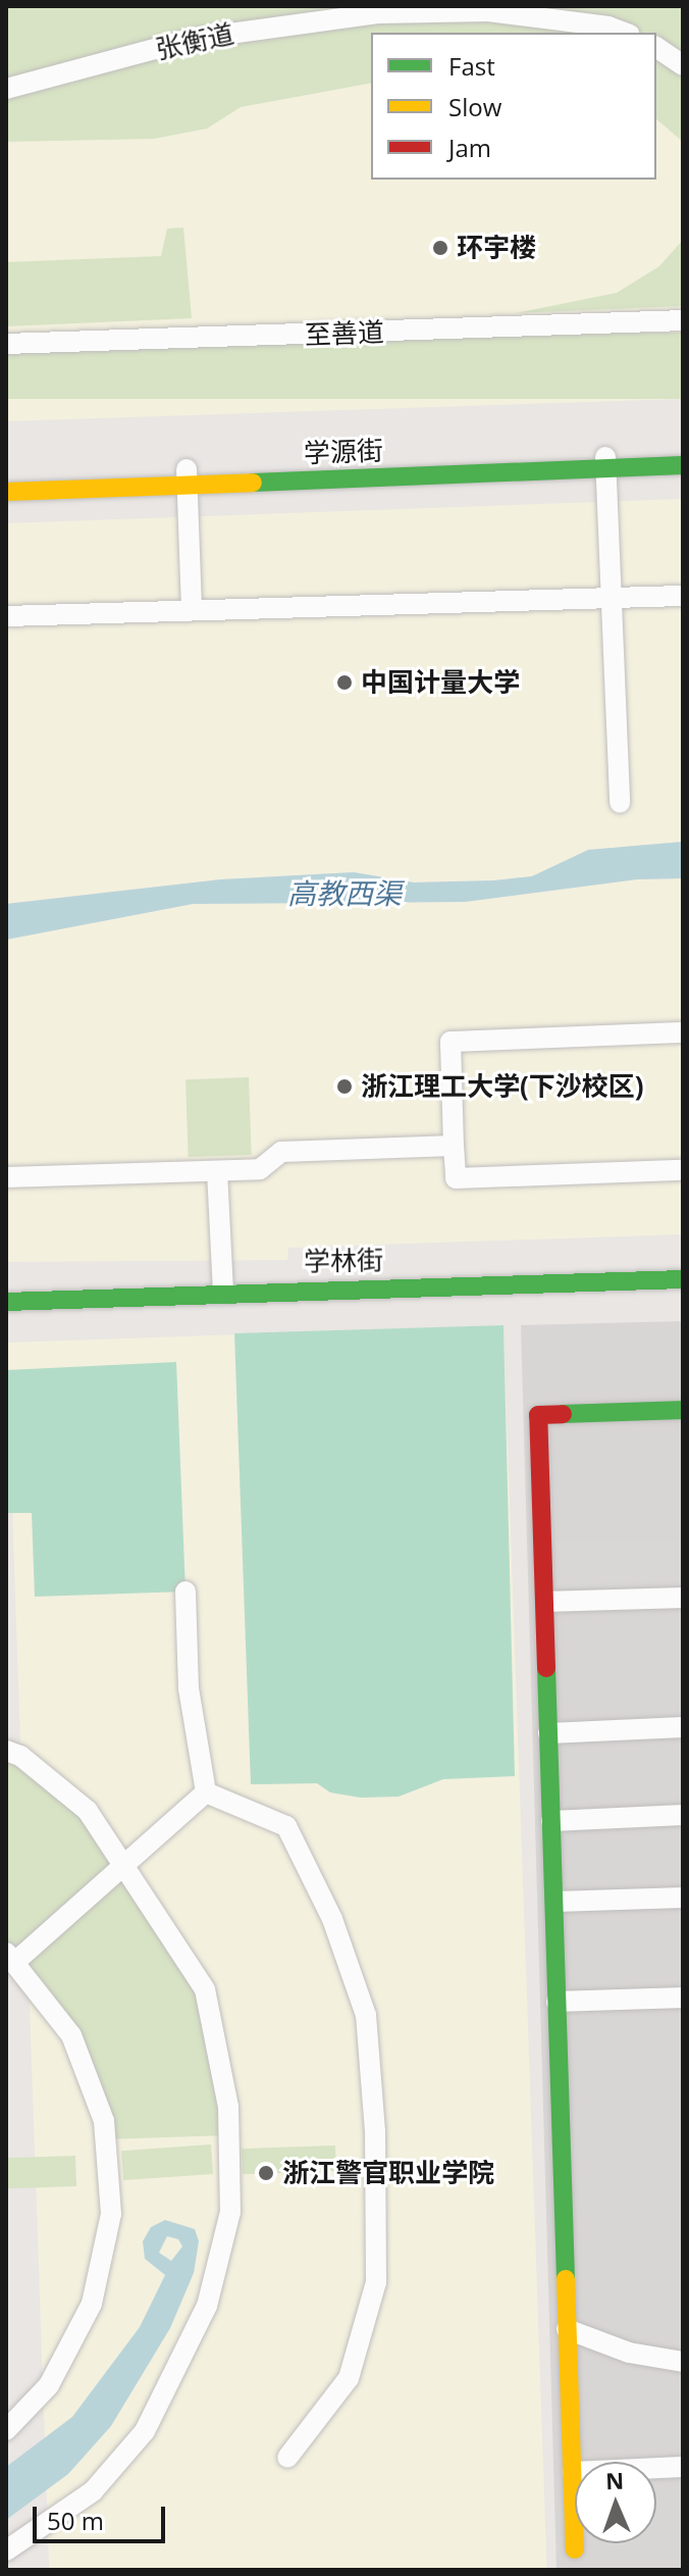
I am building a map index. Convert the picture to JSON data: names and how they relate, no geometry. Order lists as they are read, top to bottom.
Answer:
{
  "streets": {
    "main road": ["学源街", "学林街"],
    "street": ["张衡道", "至善道"]
  },
  "water": ["高教西渠"],
  "places": [
    "环宇楼",
    "中国计量大学",
    "浙江理工大学(下沙校区)",
    "浙江警官职业学院"
  ],
  "legend": ["Fast", "Slow", "Jam"],
  "scale_bar": "50 m",
  "north": "top"
}
